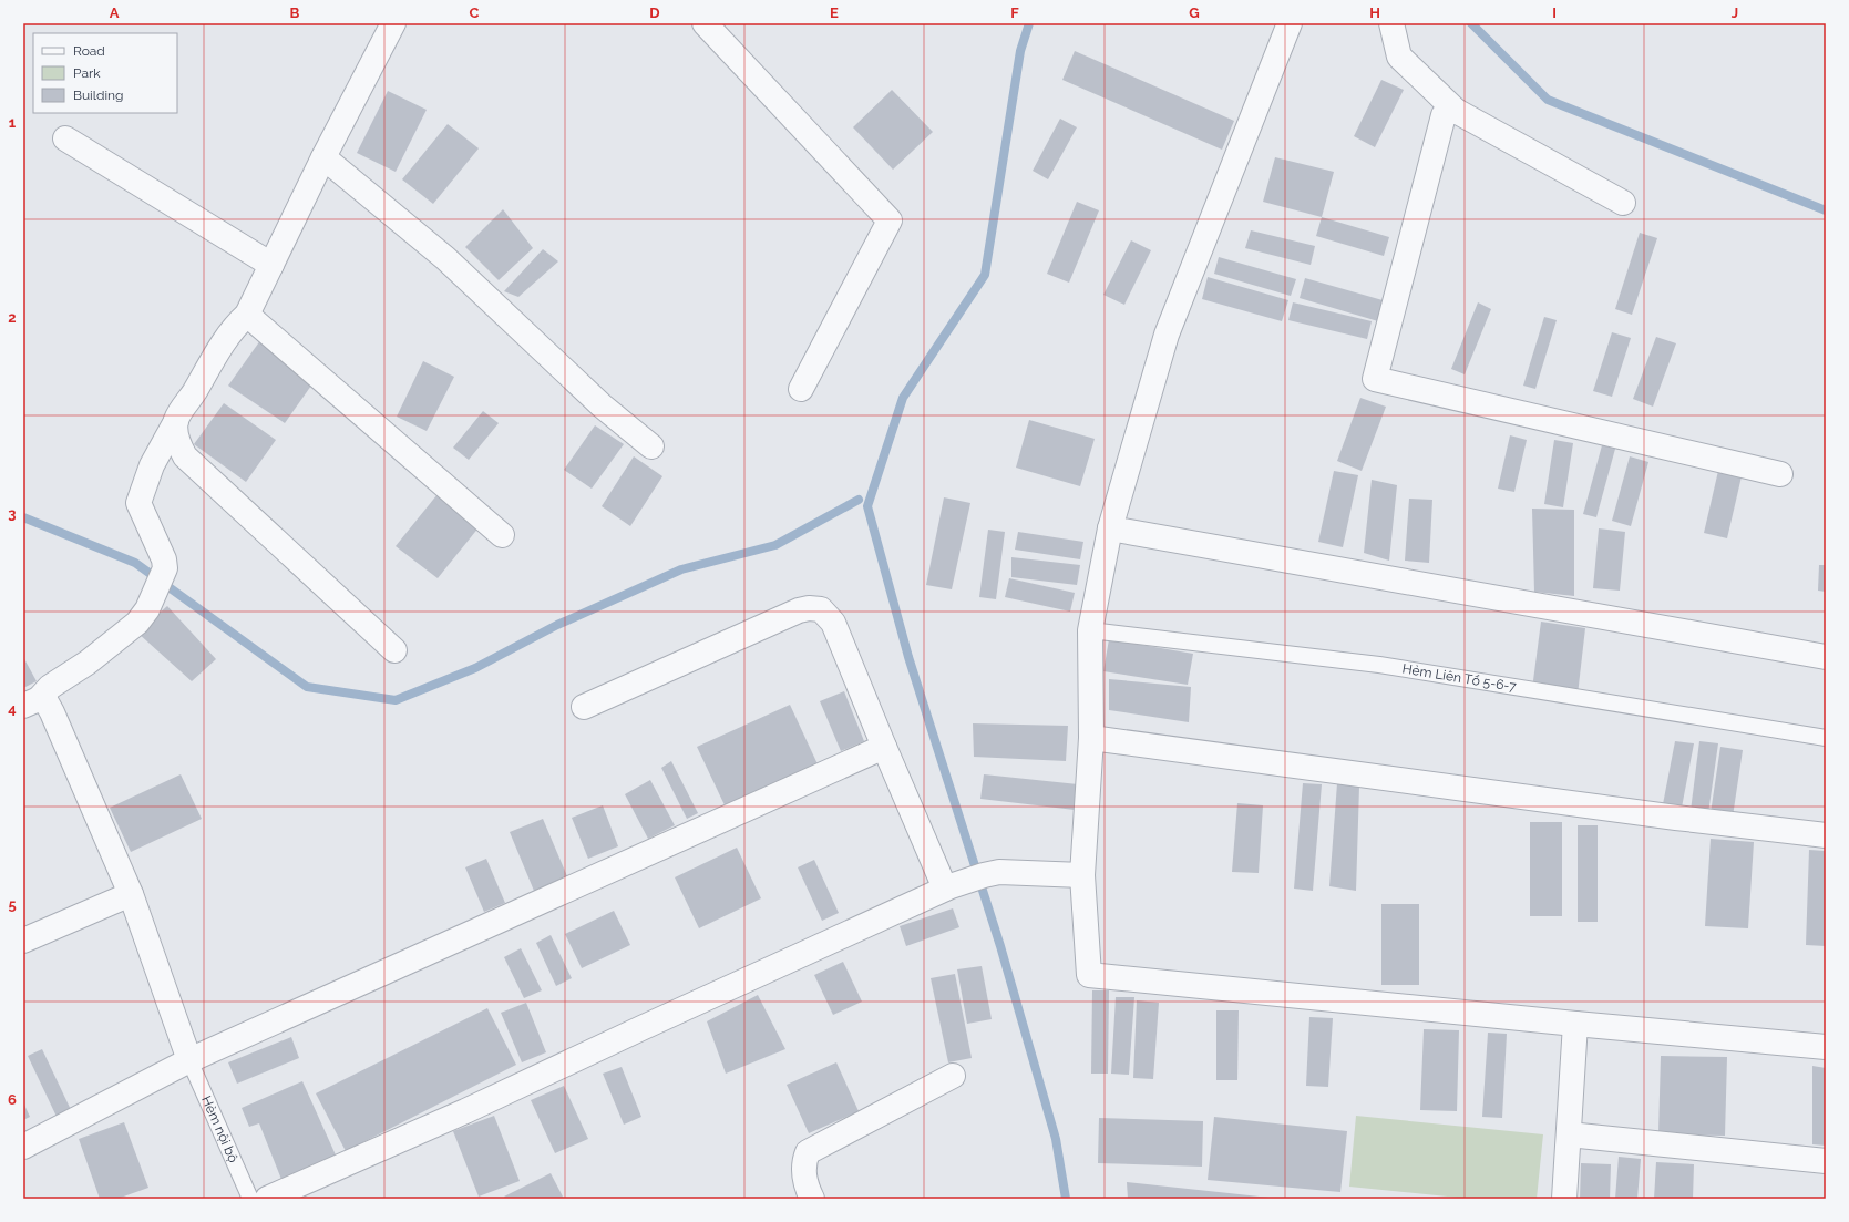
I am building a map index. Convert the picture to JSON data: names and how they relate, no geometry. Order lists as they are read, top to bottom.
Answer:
{
  "streets": {
    "lane": ["Hẻm Liên Tổ 5-6-7", "Hẻm nội bộ"]
  },
  "legend": ["Road", "Park", "Building"],
  "grid": {
    "columns": [
      "A",
      "B",
      "C",
      "D",
      "E",
      "F",
      "G",
      "H",
      "I",
      "J"
    ],
    "rows": [
      "1",
      "2",
      "3",
      "4",
      "5",
      "6"
    ]
  }
}
